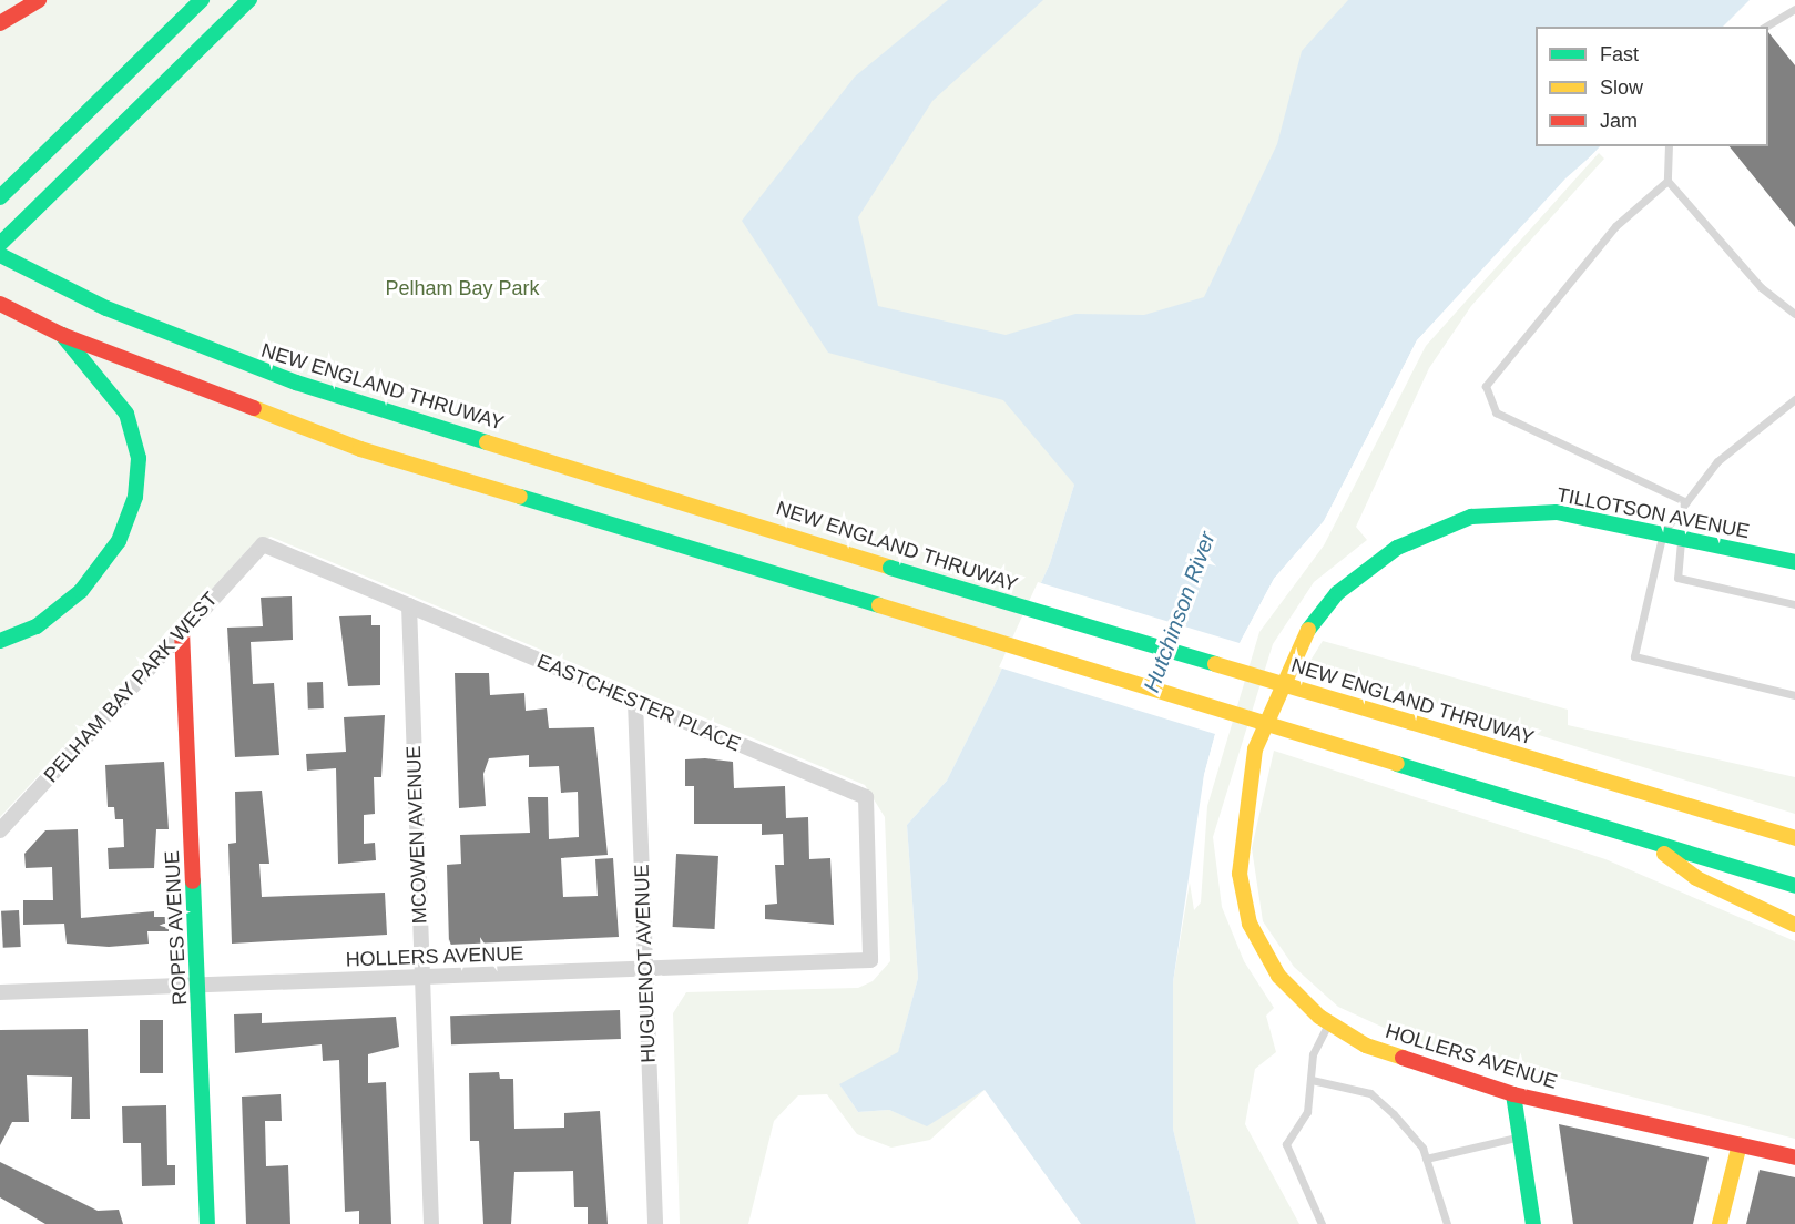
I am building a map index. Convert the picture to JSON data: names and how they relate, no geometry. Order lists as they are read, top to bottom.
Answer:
{
  "streets": {
    "main road": [
      "NEW ENGLAND THRUWAY",
      "TILLOTSON AVENUE",
      "ROPES AVENUE",
      "HOLLERS AVENUE"
    ],
    "street": [
      "PELHAM BAY PARK WEST",
      "EASTCHESTER PLACE",
      "MCOWEN AVENUE",
      "HUGUENOT AVENUE"
    ]
  },
  "crossings": [
    ["TILLOTSON AVENUE", "HOLLERS AVENUE"],
    ["PELHAM BAY PARK WEST", "EASTCHESTER PLACE"],
    ["PELHAM BAY PARK WEST", "ROPES AVENUE"],
    ["EASTCHESTER PLACE", "MCOWEN AVENUE"],
    ["EASTCHESTER PLACE", "HOLLERS AVENUE"],
    ["EASTCHESTER PLACE", "HUGUENOT AVENUE"],
    ["MCOWEN AVENUE", "HOLLERS AVENUE"],
    ["ROPES AVENUE", "HOLLERS AVENUE"],
    ["HOLLERS AVENUE", "HUGUENOT AVENUE"]
  ],
  "water": ["Hutchinson River"],
  "parks": ["Pelham Bay Park"],
  "legend": ["Fast", "Slow", "Jam"]
}
